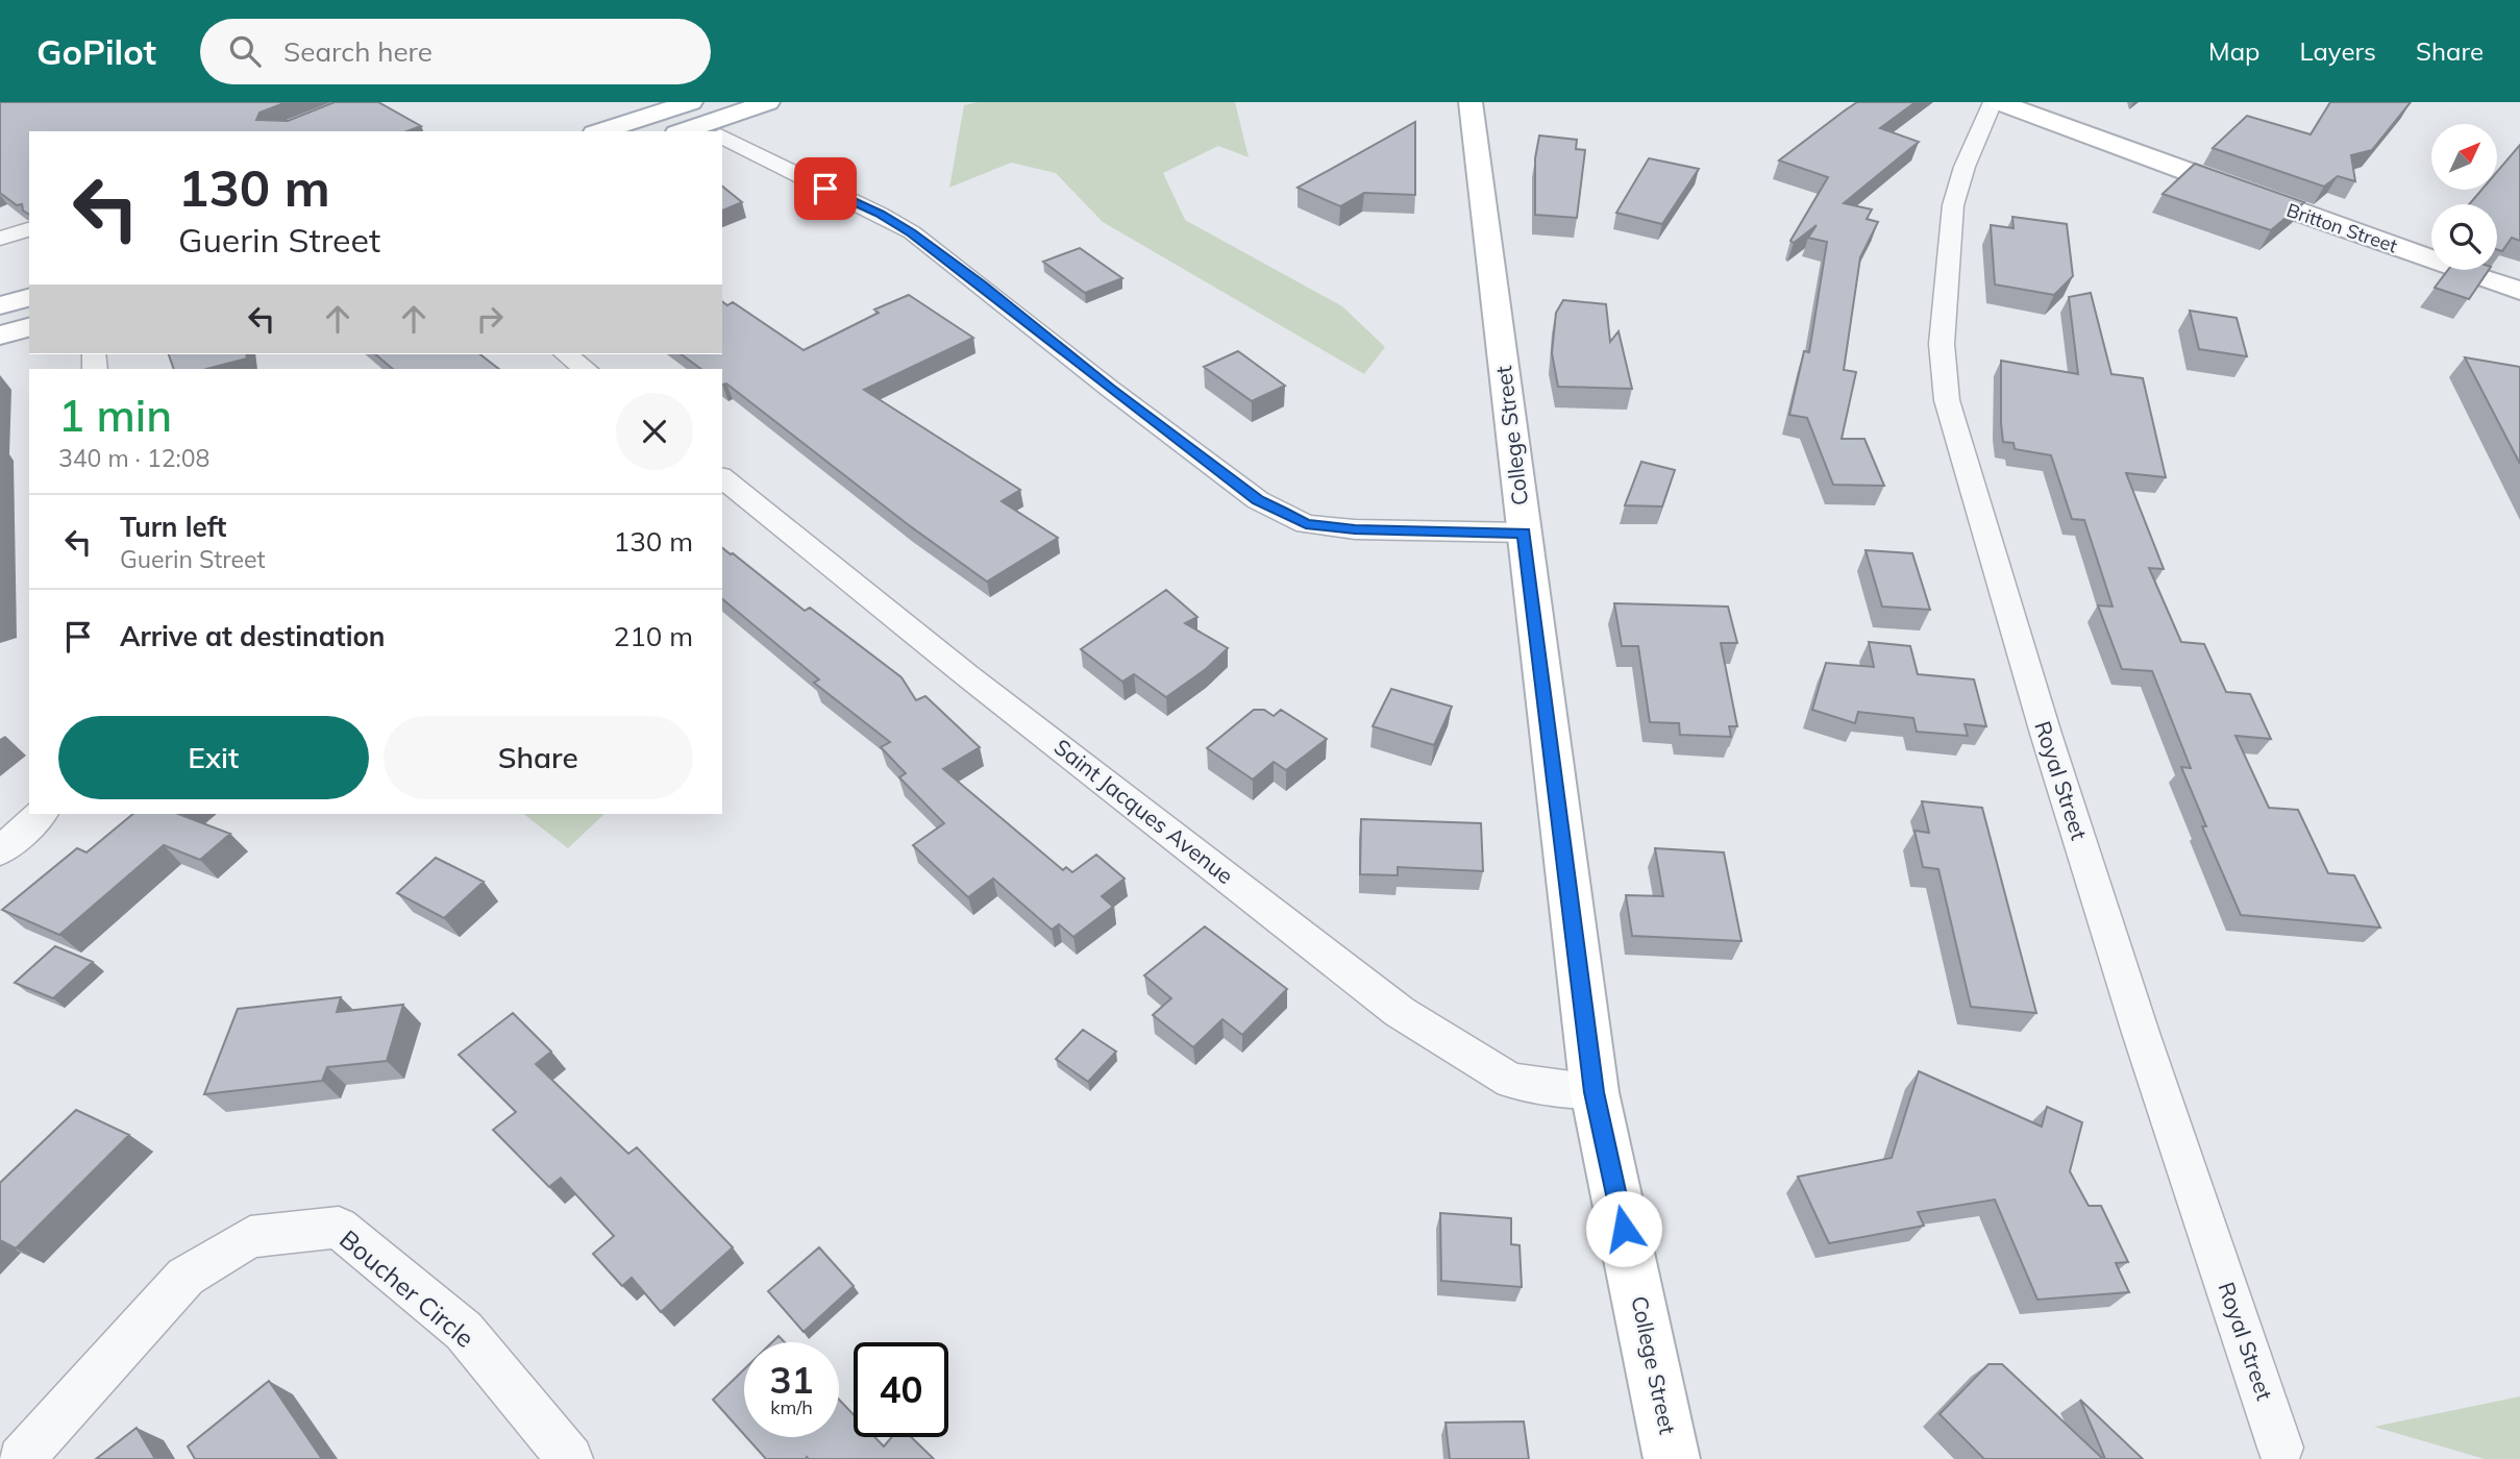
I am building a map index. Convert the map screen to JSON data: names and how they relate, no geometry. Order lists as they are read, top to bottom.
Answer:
{
  "streets": {
    "street": [
      "Britton Street",
      "College Street",
      "Royal Street",
      "Saint Jacques Avenue",
      "Boucher Circle"
    ]
  },
  "crossings": [
    ["College Street", "Saint Jacques Avenue"]
  ],
  "north": "top right",
  "page": {
    "header": "GoPilot",
    "search": "Search here",
    "nav": ["Map", "Layers", "Share"],
    "turn": ["130 m", "Guerin Street"],
    "heading": ["1 min", "340 m · 12:08"],
    "list": [
      {
        "name": "Turn left",
        "note": "Guerin Street",
        "value": "130 m"
      },
      {
        "name": "Arrive at destination",
        "value": "210 m"
      }
    ],
    "buttons": ["Exit", "Share"],
    "speed": "31 km/h",
    "limit": "40"
  }
}
